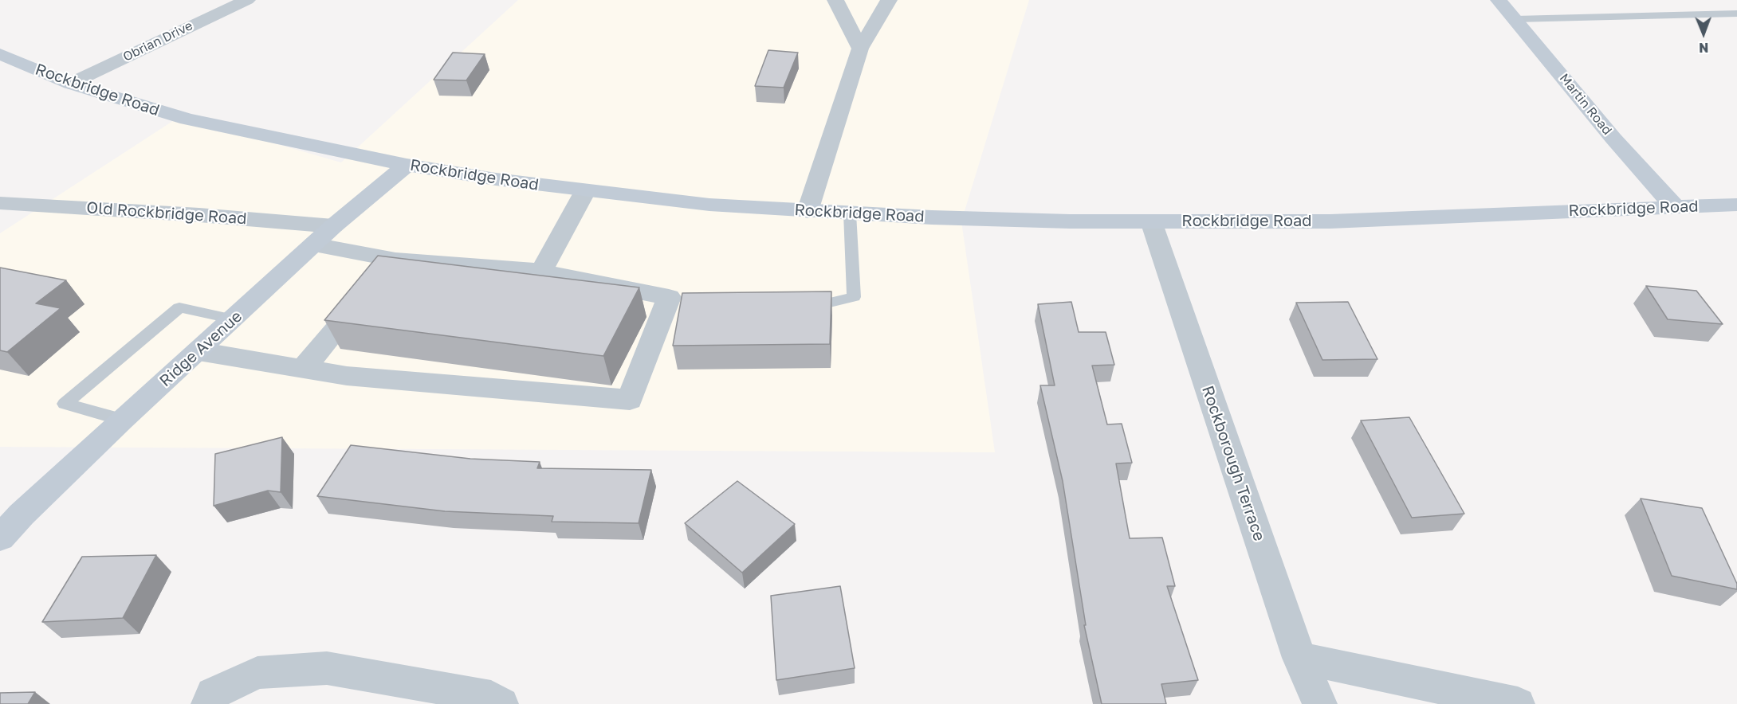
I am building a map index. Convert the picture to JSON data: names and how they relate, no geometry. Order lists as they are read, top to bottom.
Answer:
{
  "streets": {
    "main road": ["Rockbridge Road", "Martin Road", "Ridge Avenue"],
    "street": ["Obrian Drive", "Old Rockbridge Road", "Rockborough Terrace"]
  },
  "crossings": [
    ["Obrian Drive", "Rockbridge Road"],
    ["Rockbridge Road", "Martin Road"],
    ["Rockbridge Road", "Ridge Avenue"],
    ["Rockbridge Road", "Rockborough Terrace"],
    ["Old Rockbridge Road", "Ridge Avenue"]
  ],
  "north": "bottom"
}
